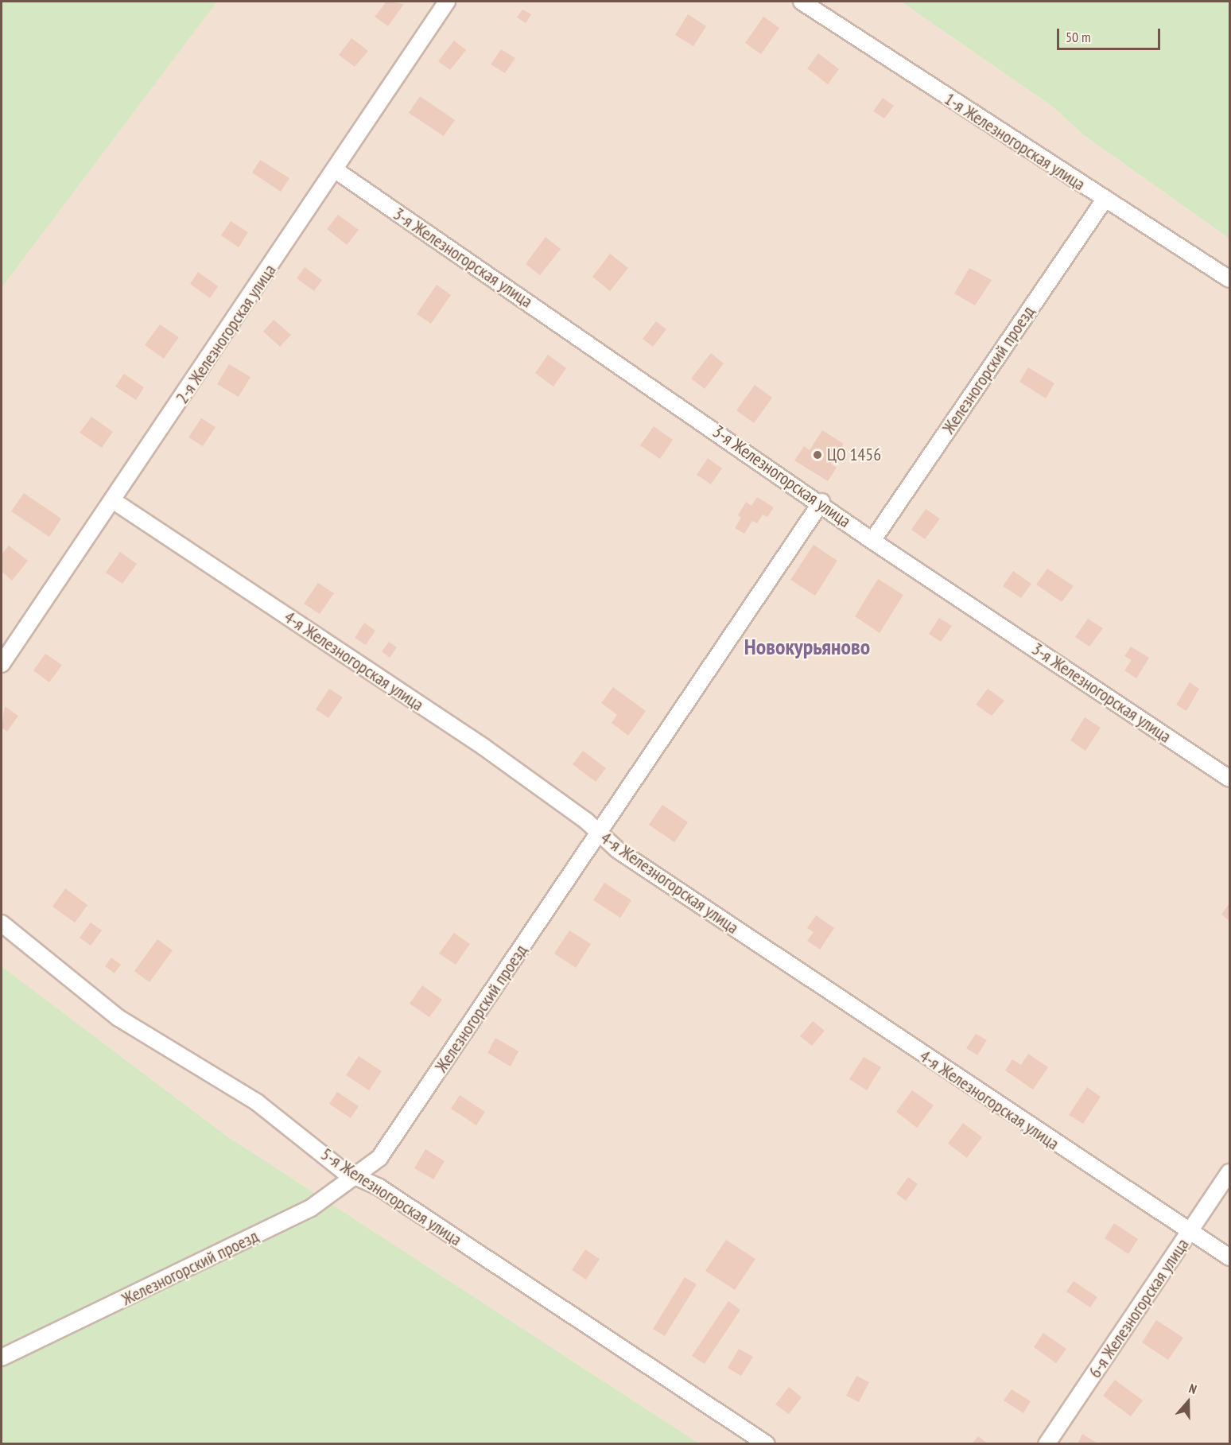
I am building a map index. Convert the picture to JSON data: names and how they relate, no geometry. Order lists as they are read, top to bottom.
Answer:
{
  "streets": {
    "street": [
      "1-я Железногорская улица",
      "3-я Железногорская улица",
      "2-я Железногорская улица",
      "Железногорский проезд",
      "4-я Железногорская улица",
      "5-я Железногорская улица",
      "6-я Железногорская улица"
    ]
  },
  "crossings": [
    ["1-я Железногорская улица", "Железногорский проезд"],
    ["3-я Железногорская улица", "2-я Железногорская улица"],
    ["3-я Железногорская улица", "Железногорский проезд"],
    ["2-я Железногорская улица", "4-я Железногорская улица"],
    ["Железногорский проезд", "4-я Железногорская улица"],
    ["Железногорский проезд", "5-я Железногорская улица"],
    ["4-я Железногорская улица", "6-я Железногорская улица"]
  ],
  "districts": ["Новокурьяново"],
  "places": ["ЦО 1456"],
  "scale_bar": "50 m",
  "north": "top"
}
